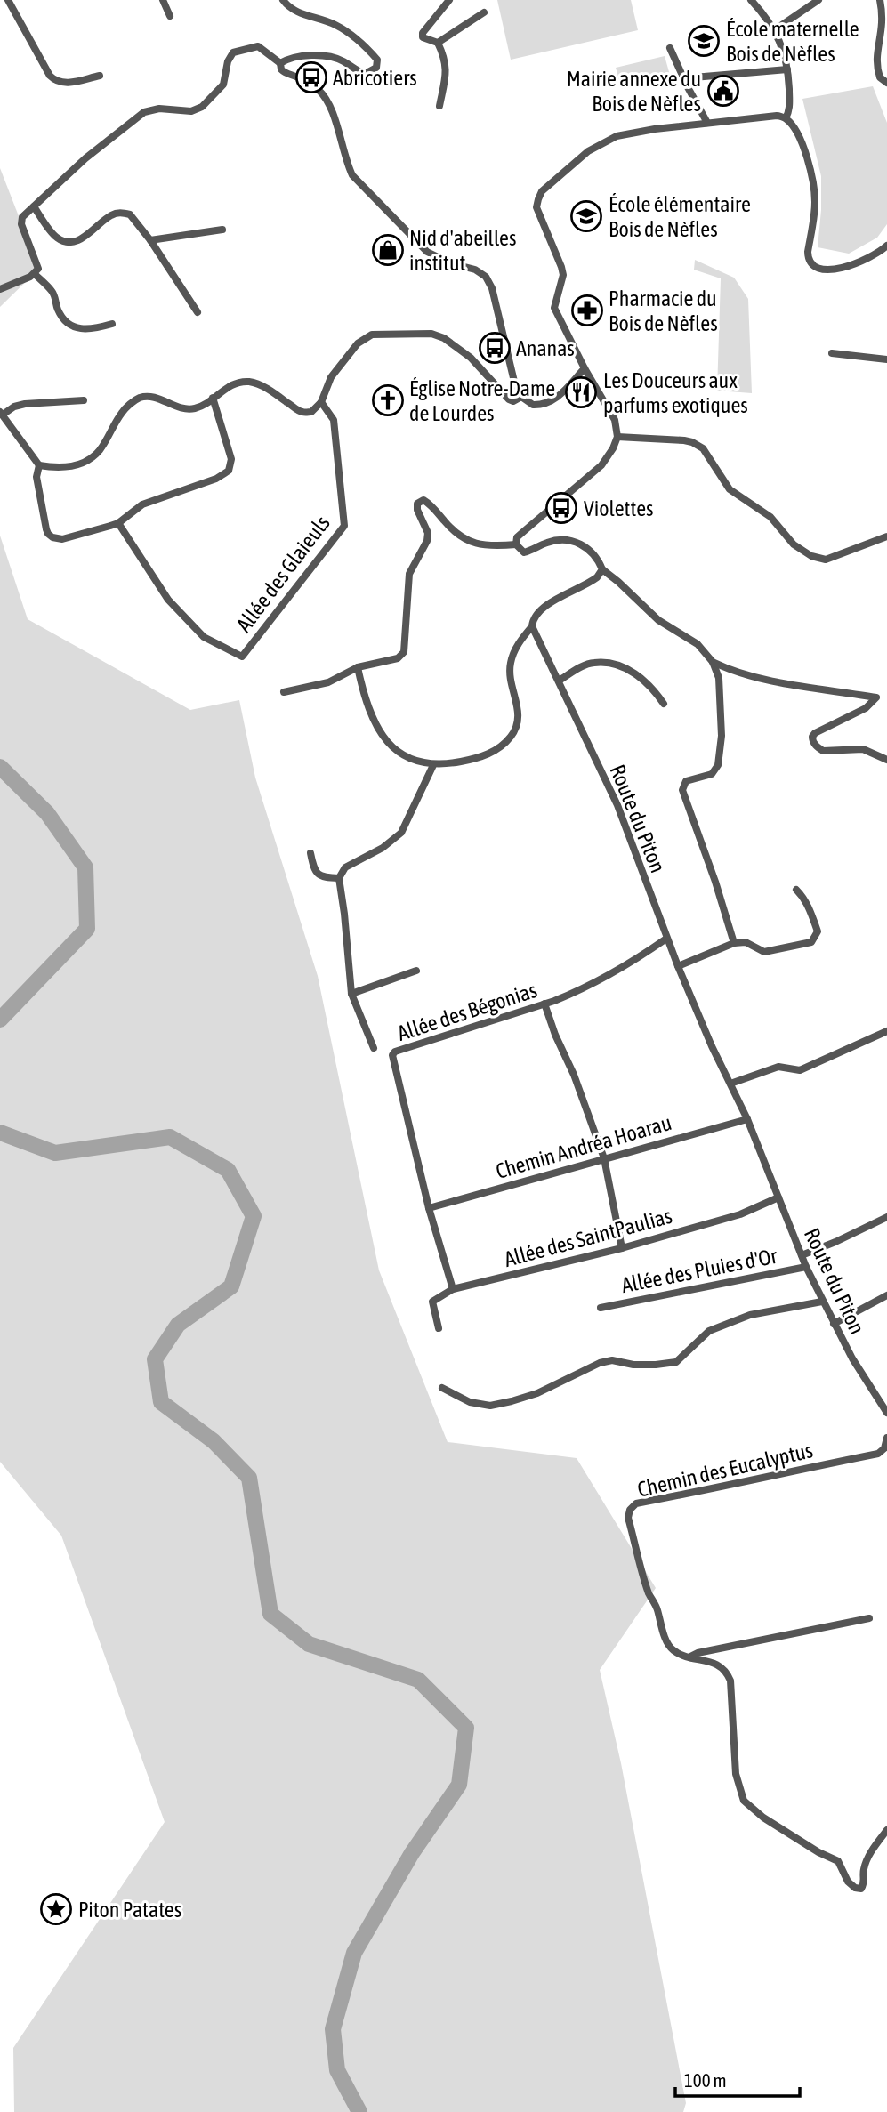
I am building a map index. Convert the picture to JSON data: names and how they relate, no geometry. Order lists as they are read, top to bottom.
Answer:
{
  "streets": {
    "street": [
      "Allée des Glaieuls",
      "Route du Piton",
      "Allée des Bégonias",
      "Chemin Andréa Hoarau",
      "Allée des SaintPaulias",
      "Allée des Pluies d'Or",
      "Chemin des Eucalyptus"
    ]
  },
  "crossings": [
    ["Route du Piton", "Allée des Bégonias"],
    ["Route du Piton", "Chemin Andréa Hoarau"],
    ["Route du Piton", "Allée des SaintPaulias"],
    ["Route du Piton", "Allée des Pluies d'Or"],
    ["Allée des Bégonias", "Chemin Andréa Hoarau"],
    ["Allée des Bégonias", "Allée des SaintPaulias"]
  ],
  "places": {
    "school or university": ["École maternelle Bois de Nèfles", "École élémentaire Bois de Nèfles"],
    "bus stop": ["Abricotiers", "Ananas", "Violettes"],
    "public building": ["Mairie annexe du Bois de Nèfles"],
    "shop": ["Nid d'abeilles institut"],
    "pharmacy": ["Pharmacie du Bois de Nèfles"],
    "restaurant": ["Les Douceurs aux parfums exotiques"],
    "church": ["Église Notre-Dame de Lourdes"],
    "place": ["Piton Patates"]
  },
  "scale_bar": "100 m"
}
